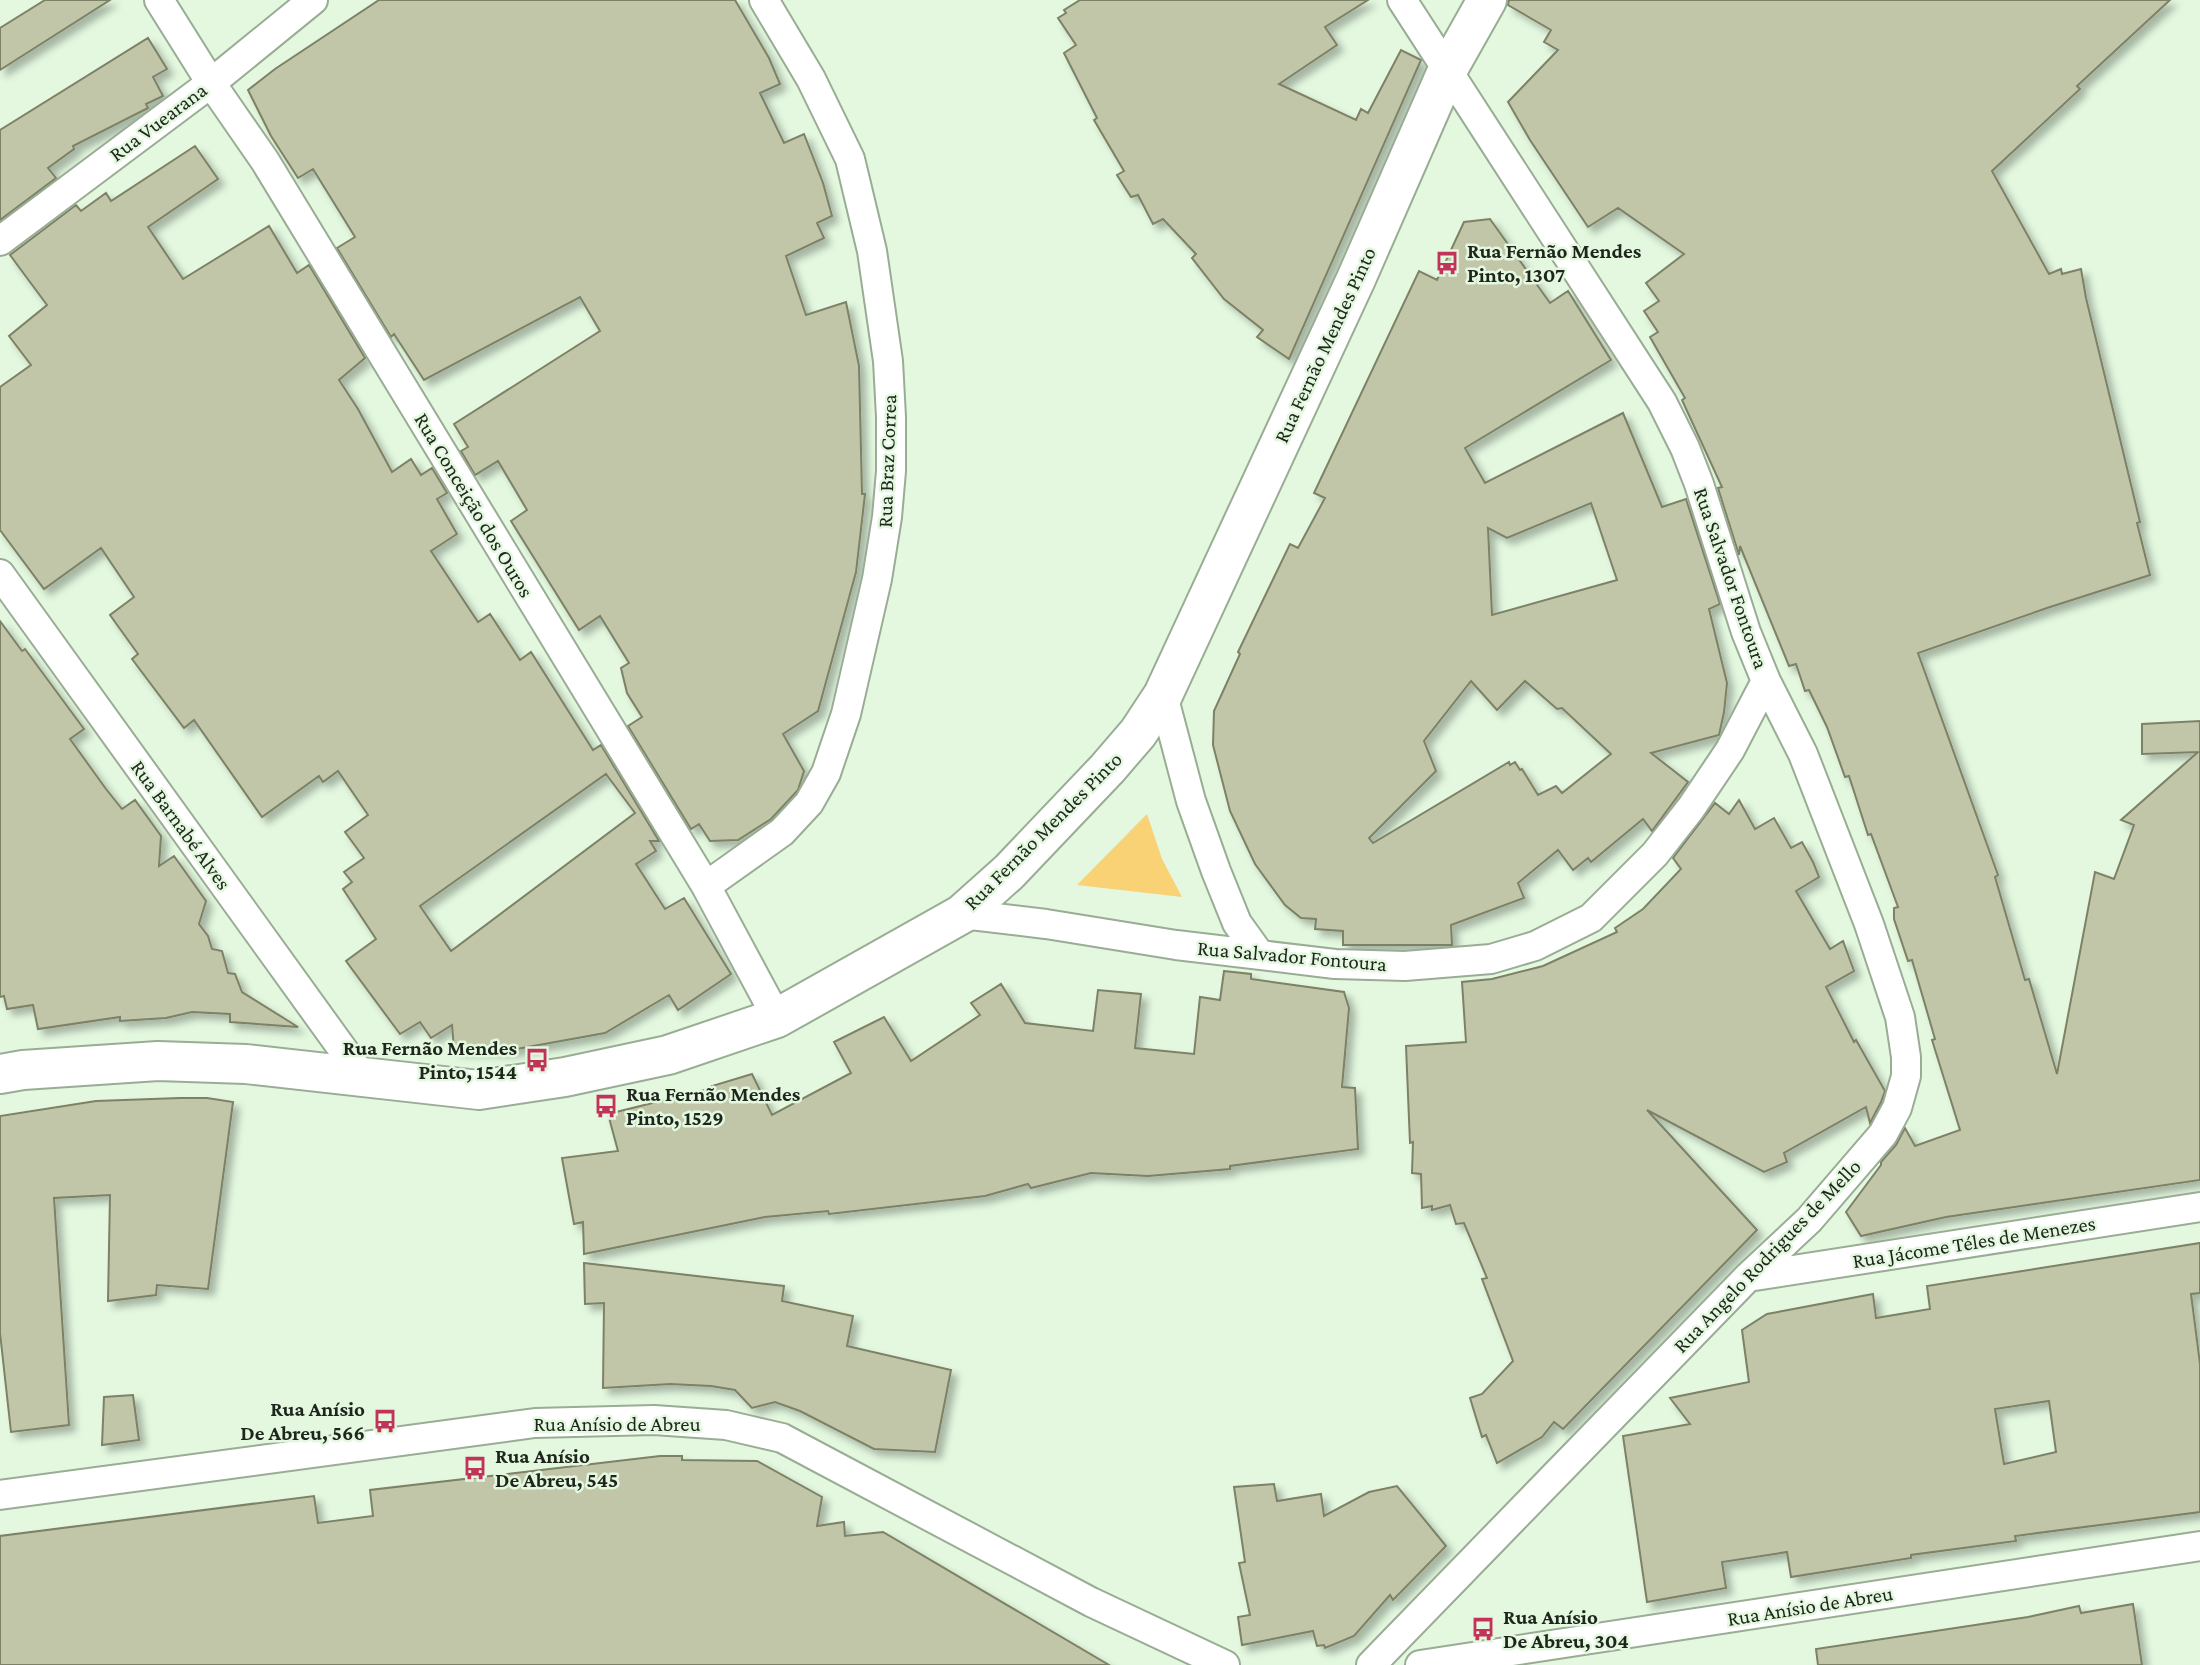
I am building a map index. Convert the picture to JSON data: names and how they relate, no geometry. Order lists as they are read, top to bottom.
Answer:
{
  "streets": {
    "street": [
      "Rua Vuearana",
      "Rua Fernão Mendes Pinto",
      "Rua Braz Correa",
      "Rua Conceição dos Ouros",
      "Rua Salvador Fontoura",
      "Rua Barnabé Alves",
      "Rua Jácome Téles de Menezes",
      "Rua Angelo Rodrigues de Mello",
      "Rua Anísio de Abreu"
    ]
  },
  "crossings": [
    ["Rua Vuearana", "Rua Conceição dos Ouros"],
    ["Rua Fernão Mendes Pinto", "Rua Conceição dos Ouros"],
    ["Rua Fernão Mendes Pinto", "Rua Salvador Fontoura"],
    ["Rua Fernão Mendes Pinto", "Rua Barnabé Alves"],
    ["Rua Braz Correa", "Rua Conceição dos Ouros"],
    ["Rua Salvador Fontoura", "Rua Angelo Rodrigues de Mello"],
    ["Rua Jácome Téles de Menezes", "Rua Angelo Rodrigues de Mello"]
  ],
  "places": {
    "bus stop": [
      "Rua Fernão Mendes Pinto, 1307",
      "Rua Fernão Mendes Pinto, 1544",
      "Rua Fernão Mendes Pinto, 1529",
      "Rua Anísio De Abreu, 566",
      "Rua Anísio De Abreu, 545",
      "Rua Anísio De Abreu, 304"
    ]
  }
}
